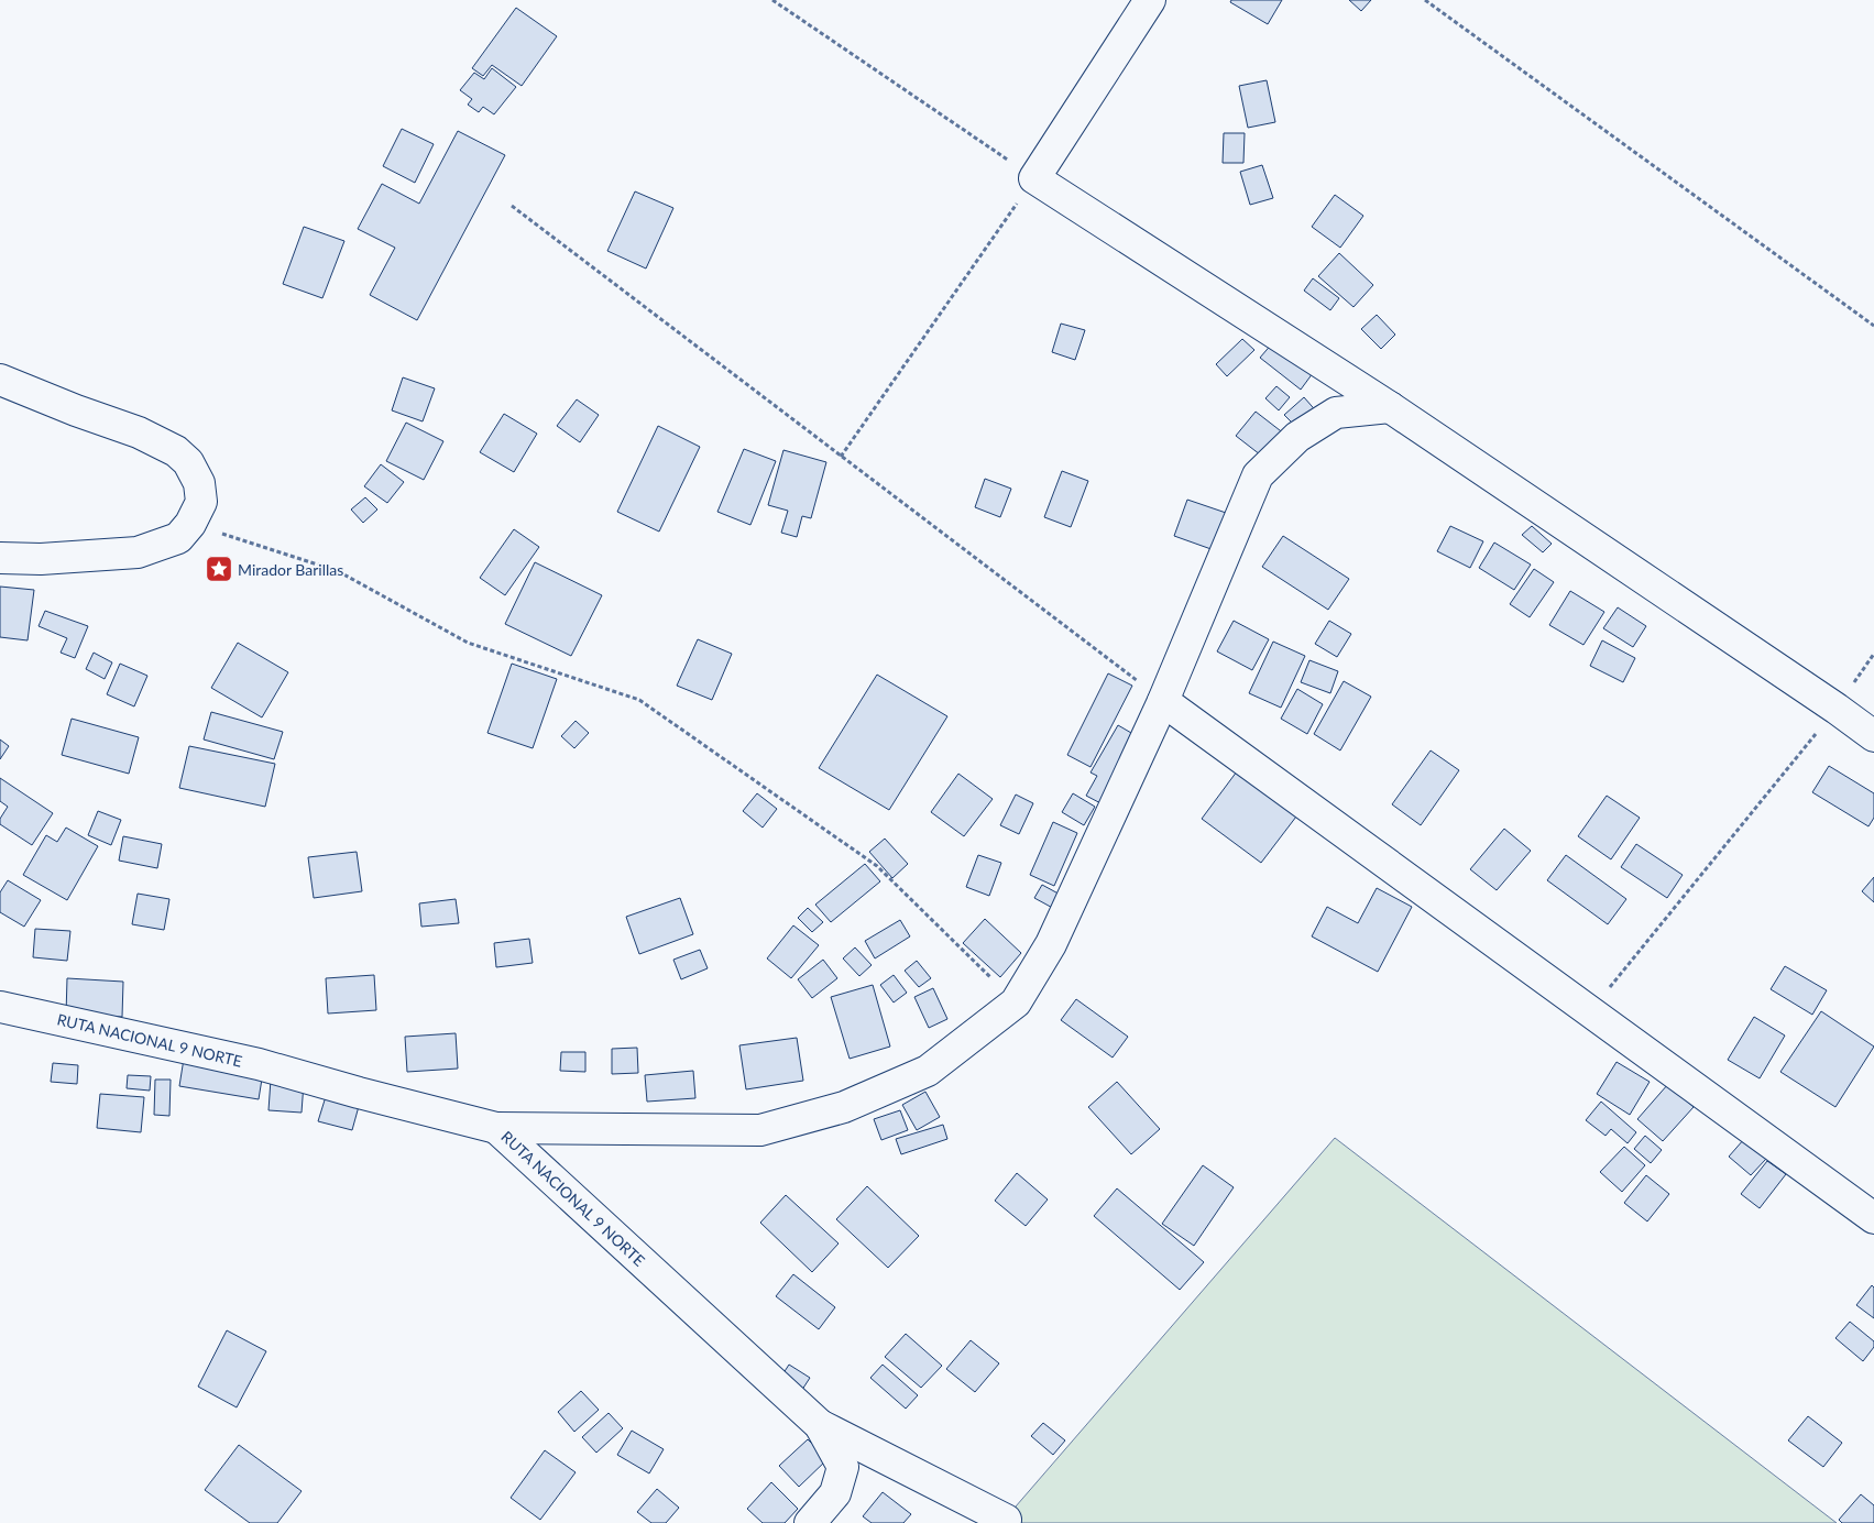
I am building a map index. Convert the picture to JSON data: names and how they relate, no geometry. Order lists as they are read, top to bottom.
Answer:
{
  "streets": {
    "street": ["RUTA NACIONAL 9 NORTE"]
  },
  "places": {
    "place": ["Mirador Barillas"]
  }
}
